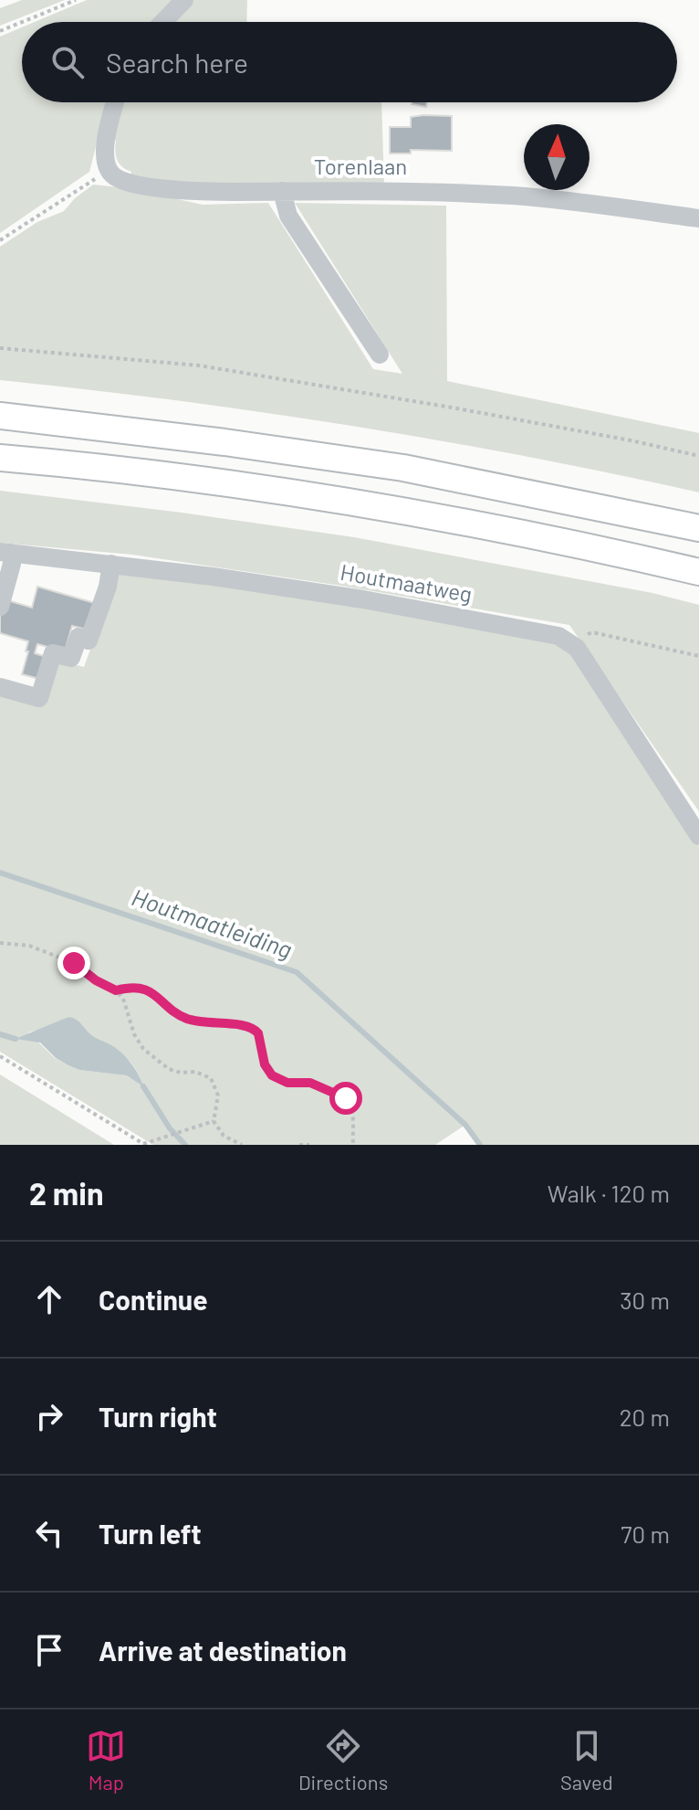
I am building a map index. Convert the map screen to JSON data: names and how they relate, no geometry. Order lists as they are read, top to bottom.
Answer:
{
  "streets": {
    "street": ["Torenlaan", "Houtmaatweg"]
  },
  "water": ["Houtmaatleiding"],
  "north": "top",
  "page": {
    "search": "Search here",
    "heading": ["2 min", "Walk · 120 m"],
    "list": [
      ["Continue", "30 m"],
      ["Turn right", "20 m"],
      ["Turn left", "70 m"],
      "Arrive at destination"
    ],
    "nav": ["Map", "Directions", "Saved"]
  }
}
